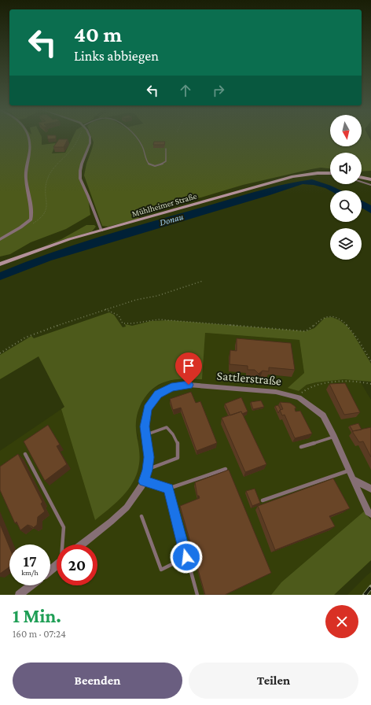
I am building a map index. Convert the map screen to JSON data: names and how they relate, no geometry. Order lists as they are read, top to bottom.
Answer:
{
  "streets": {
    "main road": ["Mühlheimer Straße"],
    "street": ["Sattlerstraße"]
  },
  "water": ["Donau"],
  "north": "bottom",
  "page": {
    "turn": ["40 m", "Links abbiegen"],
    "speed": "17 km/h",
    "limit": "20",
    "heading": ["1 Min.", "160 m · 07:24"],
    "buttons": ["Beenden", "Teilen"]
  }
}
